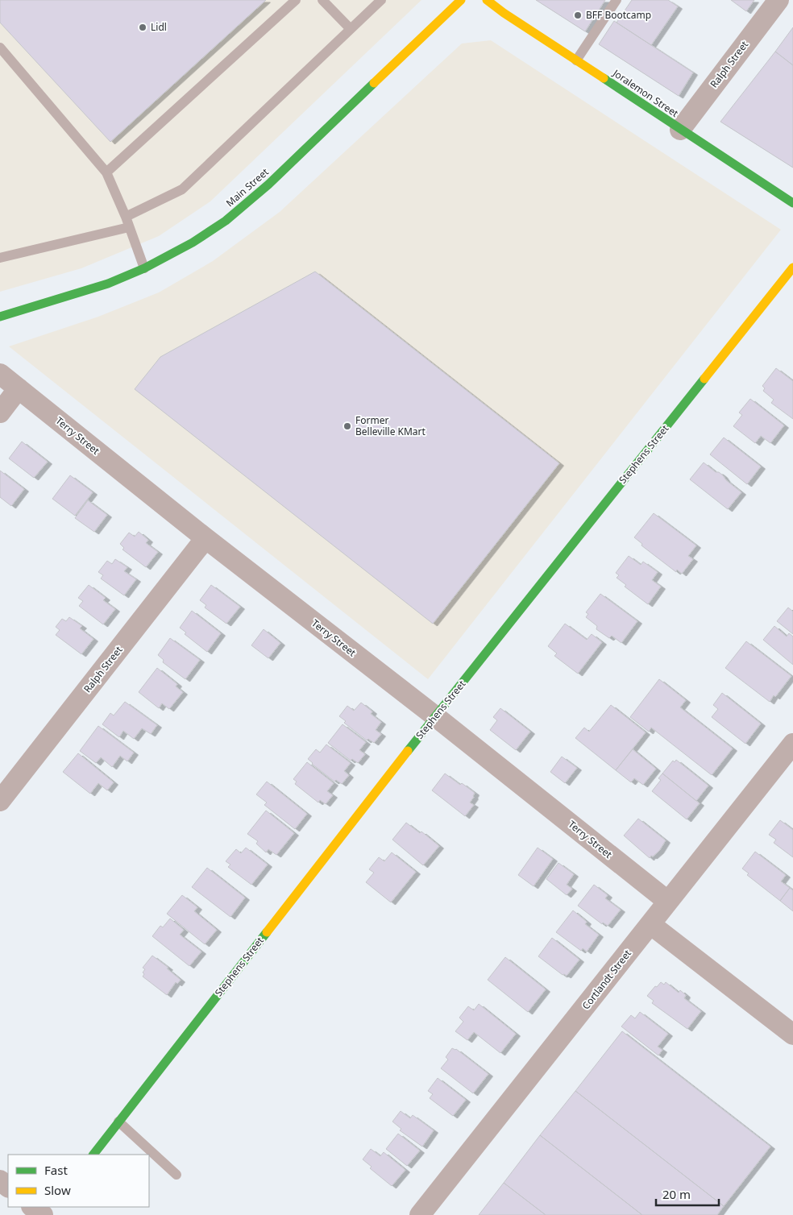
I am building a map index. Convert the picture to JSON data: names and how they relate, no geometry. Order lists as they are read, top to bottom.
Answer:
{
  "streets": {
    "street": [
      "Ralph Street",
      "Joralemon Street",
      "Main Street",
      "Terry Street",
      "Stephens Street",
      "Cortlandt Street"
    ]
  },
  "crossings": [
    ["Ralph Street", "Joralemon Street"],
    ["Ralph Street", "Terry Street"],
    ["Terry Street", "Stephens Street"],
    ["Terry Street", "Cortlandt Street"]
  ],
  "places": ["BFF Bootcamp", "Lidl", "Former Belleville KMart"],
  "legend": ["Fast", "Slow"],
  "scale_bar": "20 m"
}
